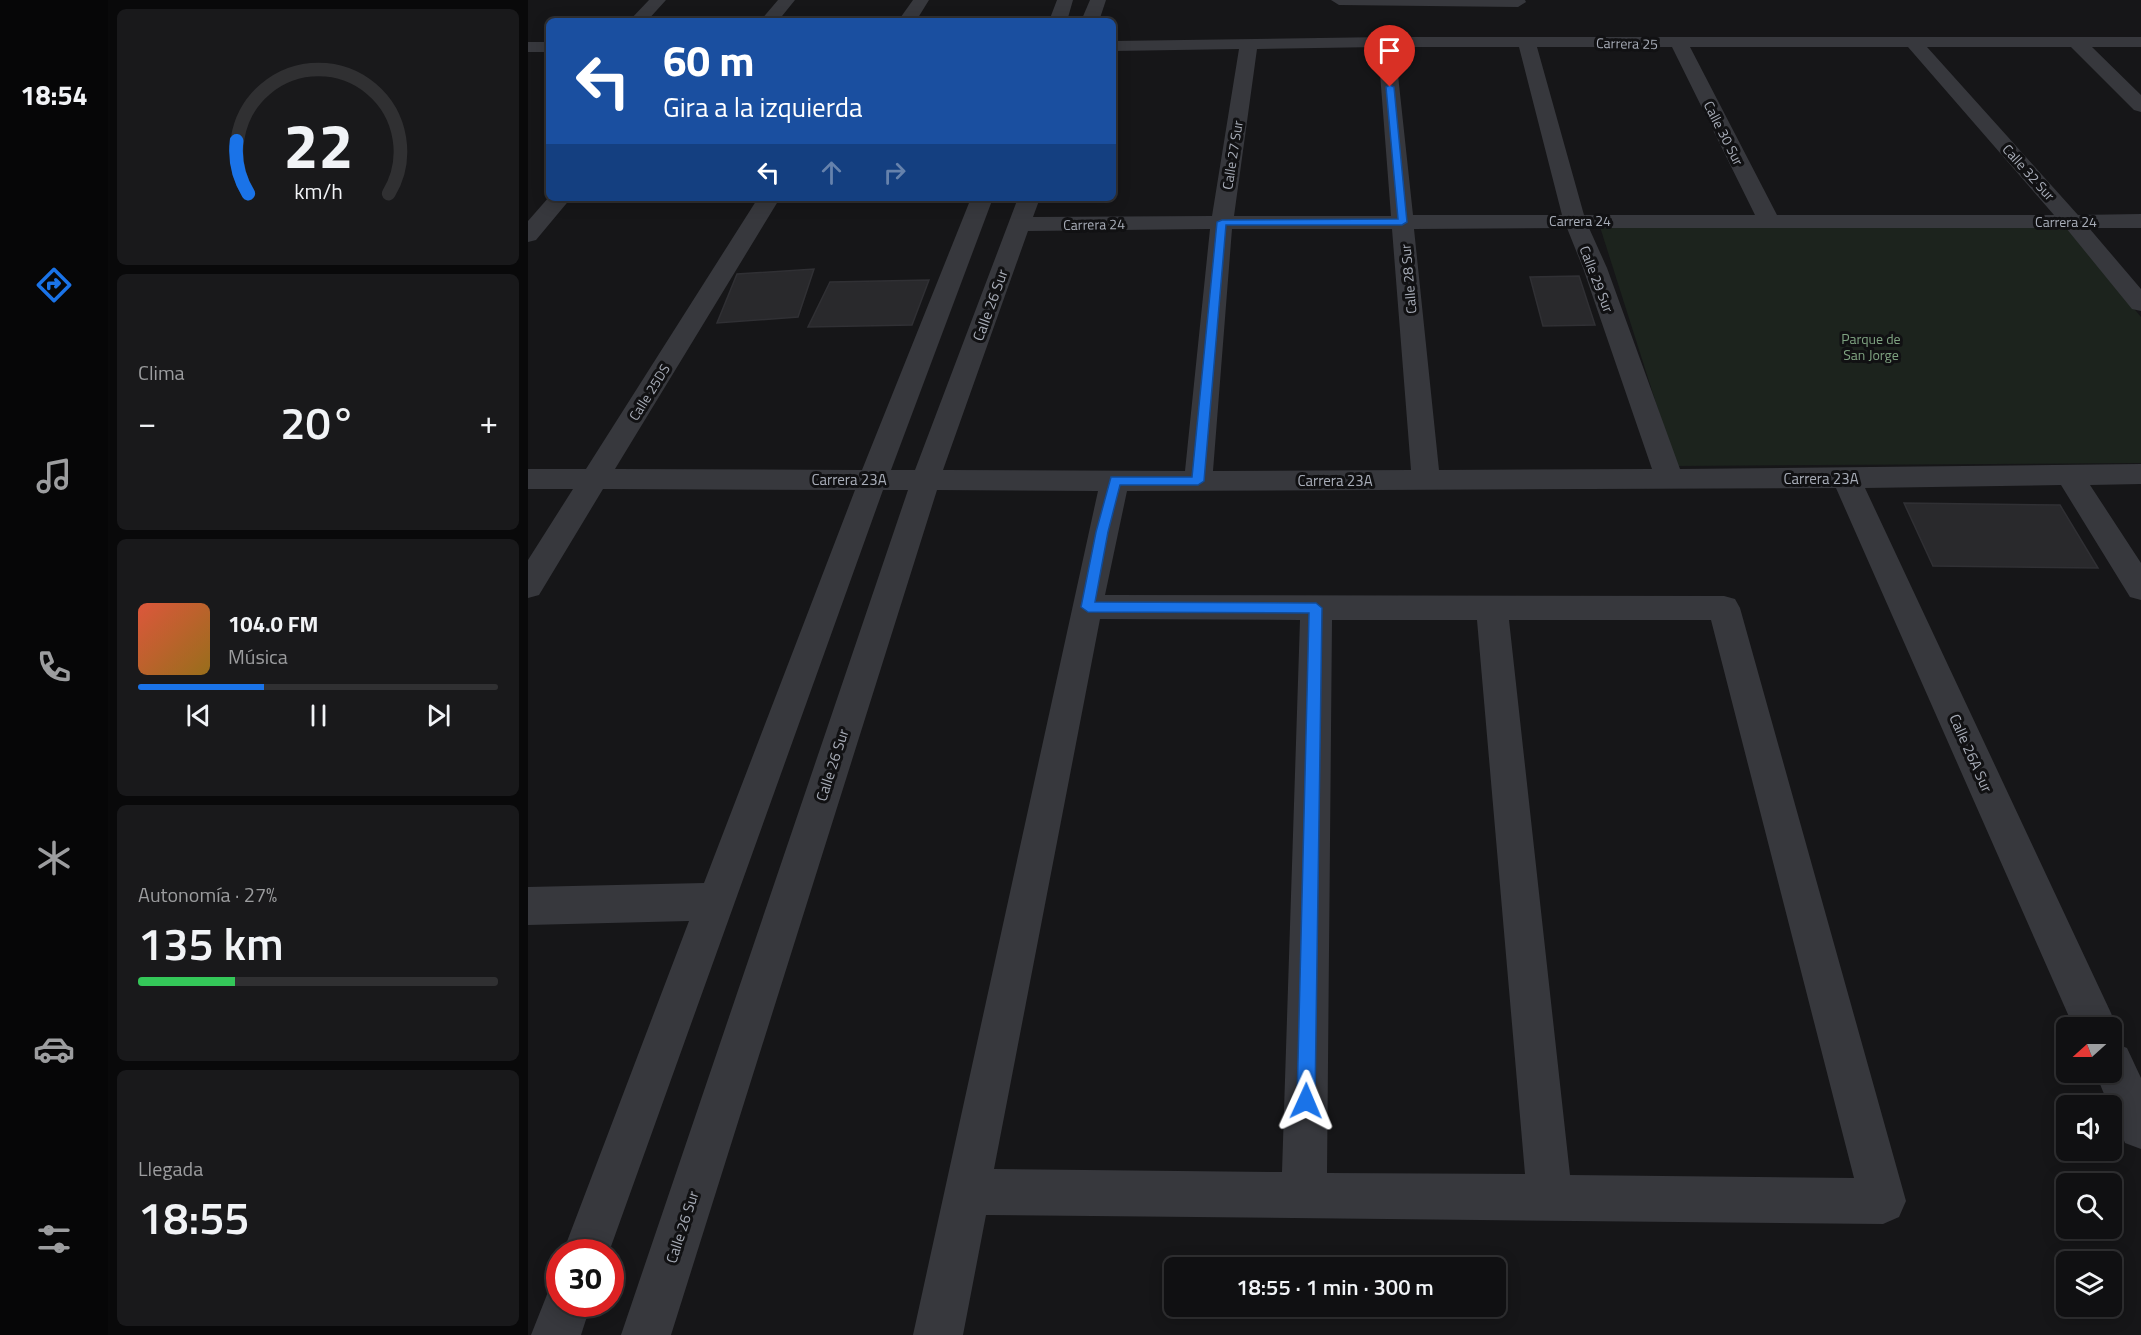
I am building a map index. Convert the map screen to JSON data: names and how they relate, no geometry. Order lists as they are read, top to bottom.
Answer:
{
  "streets": {
    "street": [
      "Carrera 25",
      "Calle 30 Sur",
      "Calle 27 Sur",
      "Calle 32 Sur",
      "Carrera 24",
      "Calle 28 Sur",
      "Calle 29 Sur",
      "Calle 26 Sur",
      "Calle 25DS",
      "Carrera 23A",
      "Calle 26A Sur"
    ]
  },
  "crossings": [
    ["Carrera 25", "Calle 30 Sur"],
    ["Carrera 25", "Calle 27 Sur"],
    ["Carrera 25", "Calle 32 Sur"],
    ["Carrera 25", "Calle 28 Sur"],
    ["Carrera 25", "Calle 29 Sur"],
    ["Calle 30 Sur", "Carrera 24"],
    ["Calle 27 Sur", "Carrera 24"],
    ["Calle 27 Sur", "Carrera 23A"],
    ["Calle 32 Sur", "Carrera 24"],
    ["Carrera 24", "Calle 28 Sur"],
    ["Carrera 24", "Calle 29 Sur"],
    ["Carrera 24", "Calle 26 Sur"],
    ["Calle 28 Sur", "Carrera 23A"],
    ["Calle 29 Sur", "Carrera 23A"],
    ["Calle 26 Sur", "Carrera 23A"],
    ["Calle 25DS", "Carrera 23A"],
    ["Carrera 23A", "Calle 26A Sur"]
  ],
  "parks": ["Parque de San Jorge"],
  "north": "left",
  "page": {
    "tabs": "18:54",
    "turn": ["60 m", "Gira a la izquierda"],
    "tile": [
      "Clima",
      ["Autonomía · 27%", "135 km"],
      ["Llegada", "18:55"]
    ],
    "heat": ["−", "20°", "+"],
    "song": ["104.0 FM", "Música"],
    "limit": "30",
    "trip": "18:55 · 1 min · 300 m",
    "gauge": ["22", "km/h"]
  }
}
